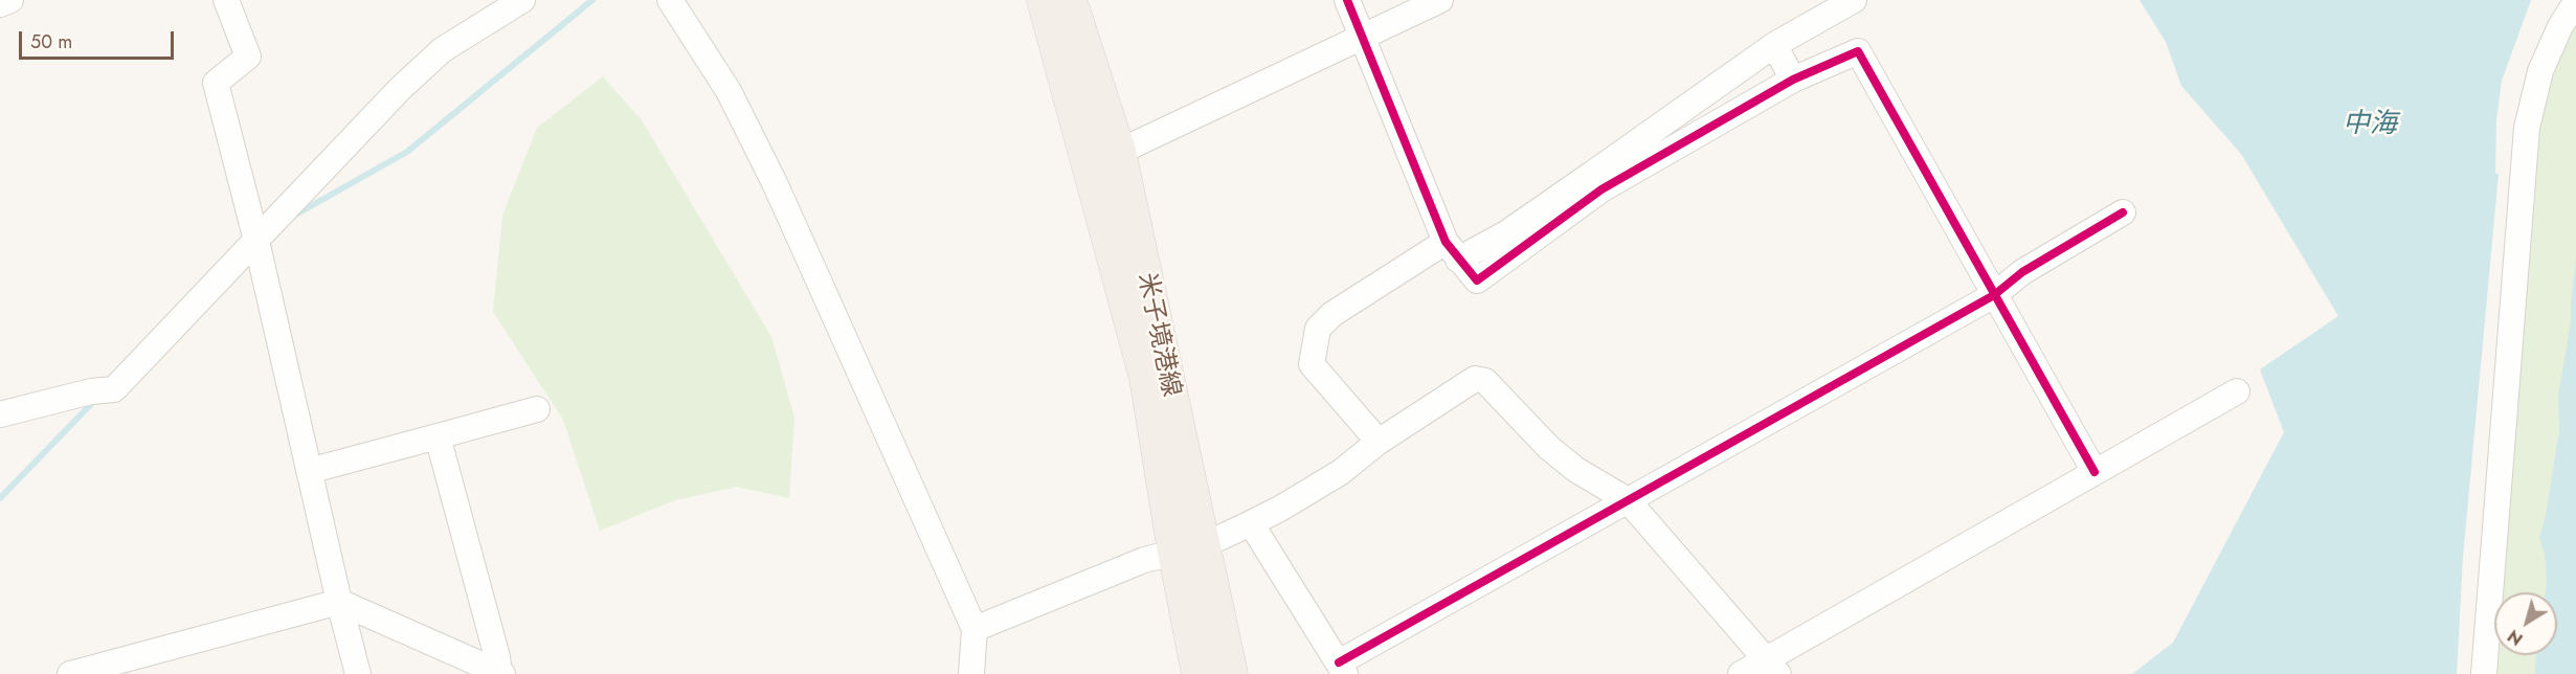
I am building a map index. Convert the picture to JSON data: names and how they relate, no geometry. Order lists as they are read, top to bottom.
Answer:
{
  "streets": {
    "main road": ["米子境港線"]
  },
  "water": ["中海"],
  "scale_bar": "50 m",
  "north": "bottom left"
}
